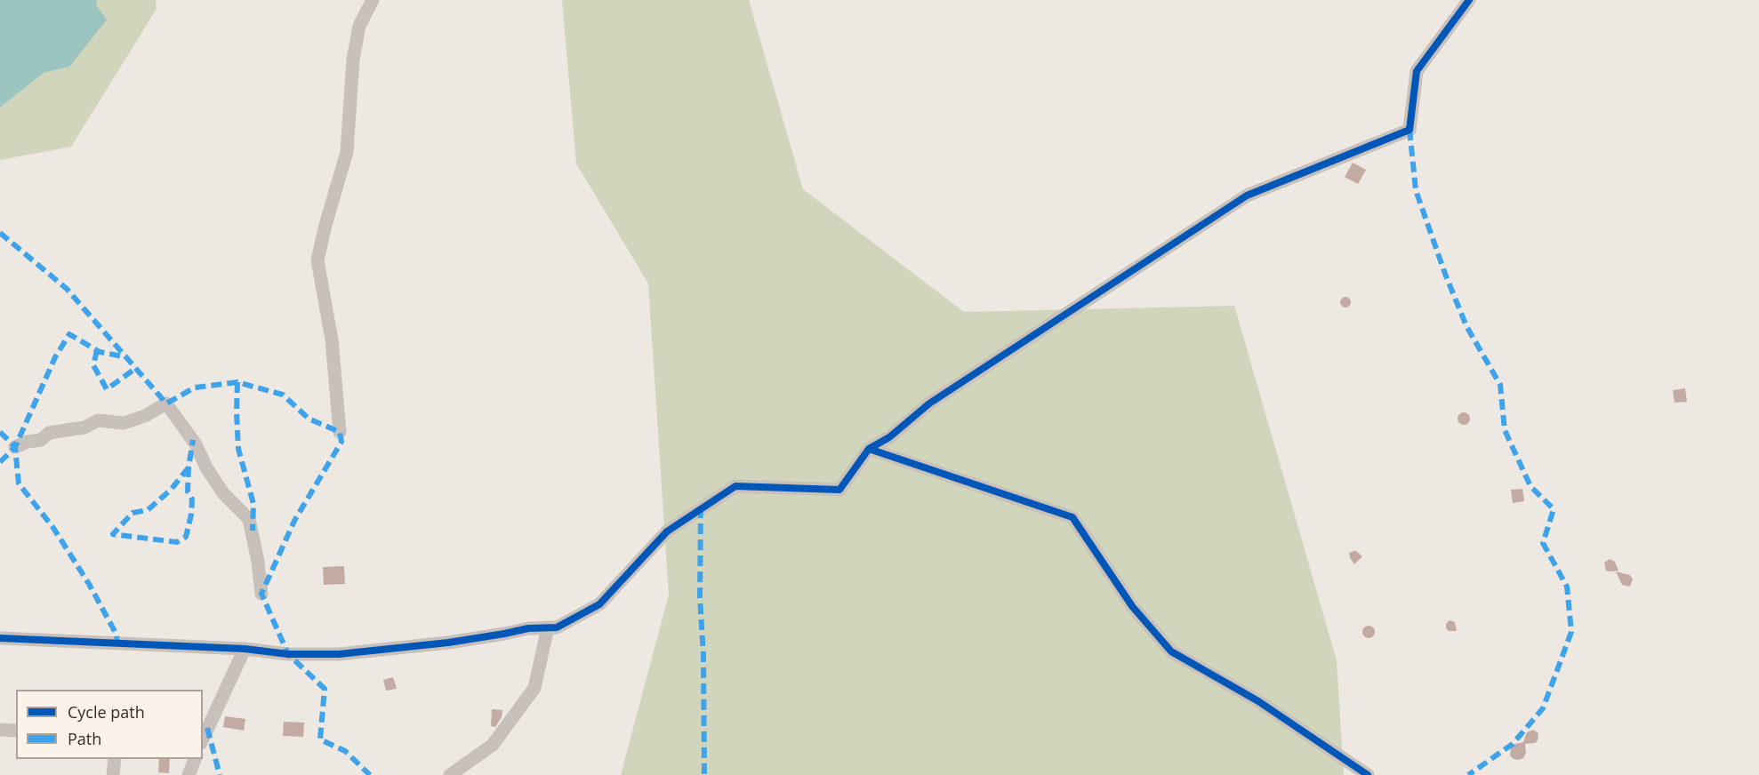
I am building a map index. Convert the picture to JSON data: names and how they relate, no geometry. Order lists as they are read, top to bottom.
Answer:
{
  "legend": ["Cycle path", "Path"]
}
